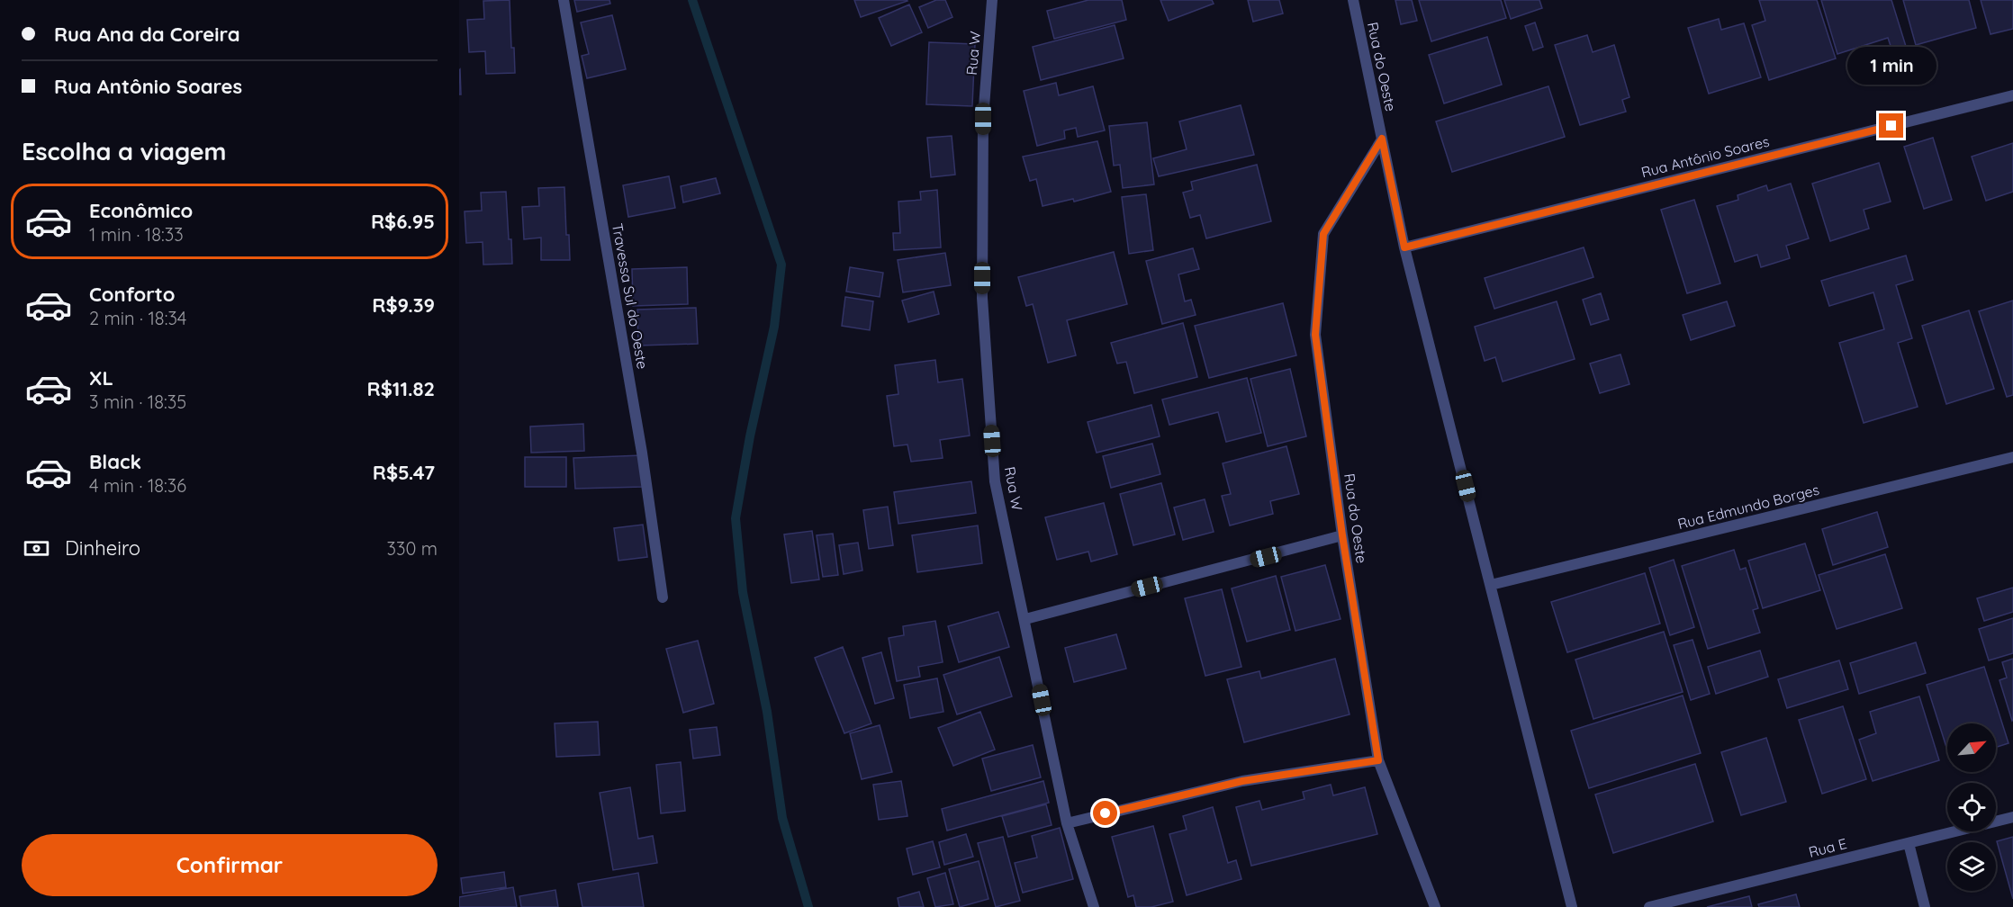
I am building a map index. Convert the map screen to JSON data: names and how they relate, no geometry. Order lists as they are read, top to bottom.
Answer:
{
  "streets": {
    "street": [
      "Rua W",
      "Rua do Oeste",
      "Rua Antônio Soares",
      "Travessa Sul do Oeste",
      "Rua Edmundo Borges",
      "Rua E"
    ]
  },
  "crossings": [
    ["Rua do Oeste", "Rua Antônio Soares"],
    ["Rua do Oeste", "Rua Edmundo Borges"]
  ],
  "north": "top right",
  "page": {
    "banner": ["Rua Ana da Coreira", "Rua Antônio Soares"],
    "bubble": "1 min",
    "heading": "Escolha a viagem",
    "list": [
      {
        "name": "Econômico",
        "note": "1 min · 18:33",
        "value": "R$6.95"
      },
      {
        "name": "Conforto",
        "note": "2 min · 18:34",
        "value": "R$9.39"
      },
      {
        "name": "XL",
        "note": "3 min · 18:35",
        "value": "R$11.82"
      },
      {
        "name": "Black",
        "note": "4 min · 18:36",
        "value": "R$5.47"
      }
    ],
    "pay": ["Dinheiro", "330 m"],
    "buttons": "Confirmar"
  }
}
